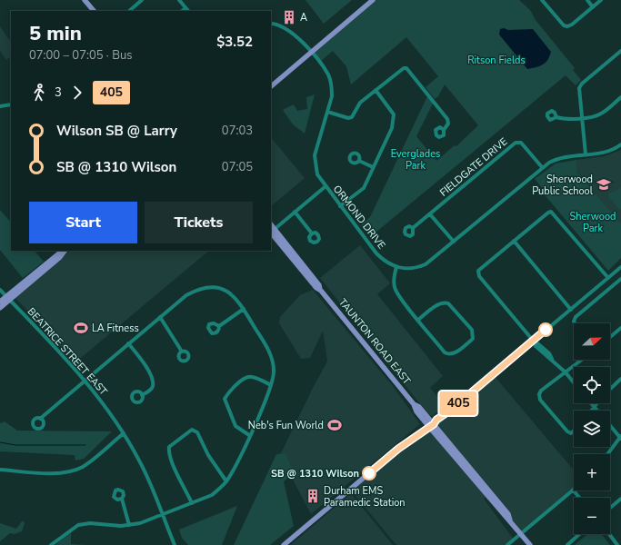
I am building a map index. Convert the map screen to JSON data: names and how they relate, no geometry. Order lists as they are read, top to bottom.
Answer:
{
  "streets": {
    "main road": ["TAUNTON ROAD EAST"],
    "street": ["FIELDGATE DRIVE", "ORMOND DRIVE", "BEATRICE STREET EAST"]
  },
  "parks": ["Ritson Fields", "Everglades Park", "Sherwood Park"],
  "places": {
    "building": ["A", "Durham EMS Paramedic Station"],
    "school or university": ["Sherwood Public School"],
    "sports": ["LA Fitness", "Neb's Fun World"],
    "other": ["SB @ 1310 Wilson"]
  },
  "lines": ["bus line 405"],
  "north": "right",
  "page": {
    "on_map": "405",
    "heading": ["5 min", "07:00 – 07:05 · Bus", "$3.52"],
    "legs": ["3", "405"],
    "list": [
      {
        "name": "Wilson SB @ Larry",
        "value": "07:03"
      },
      {
        "name": "SB @ 1310 Wilson",
        "value": "07:05"
      }
    ],
    "buttons": ["Start", "Tickets"],
    "map_buttons": ["+", "−"]
  }
}
